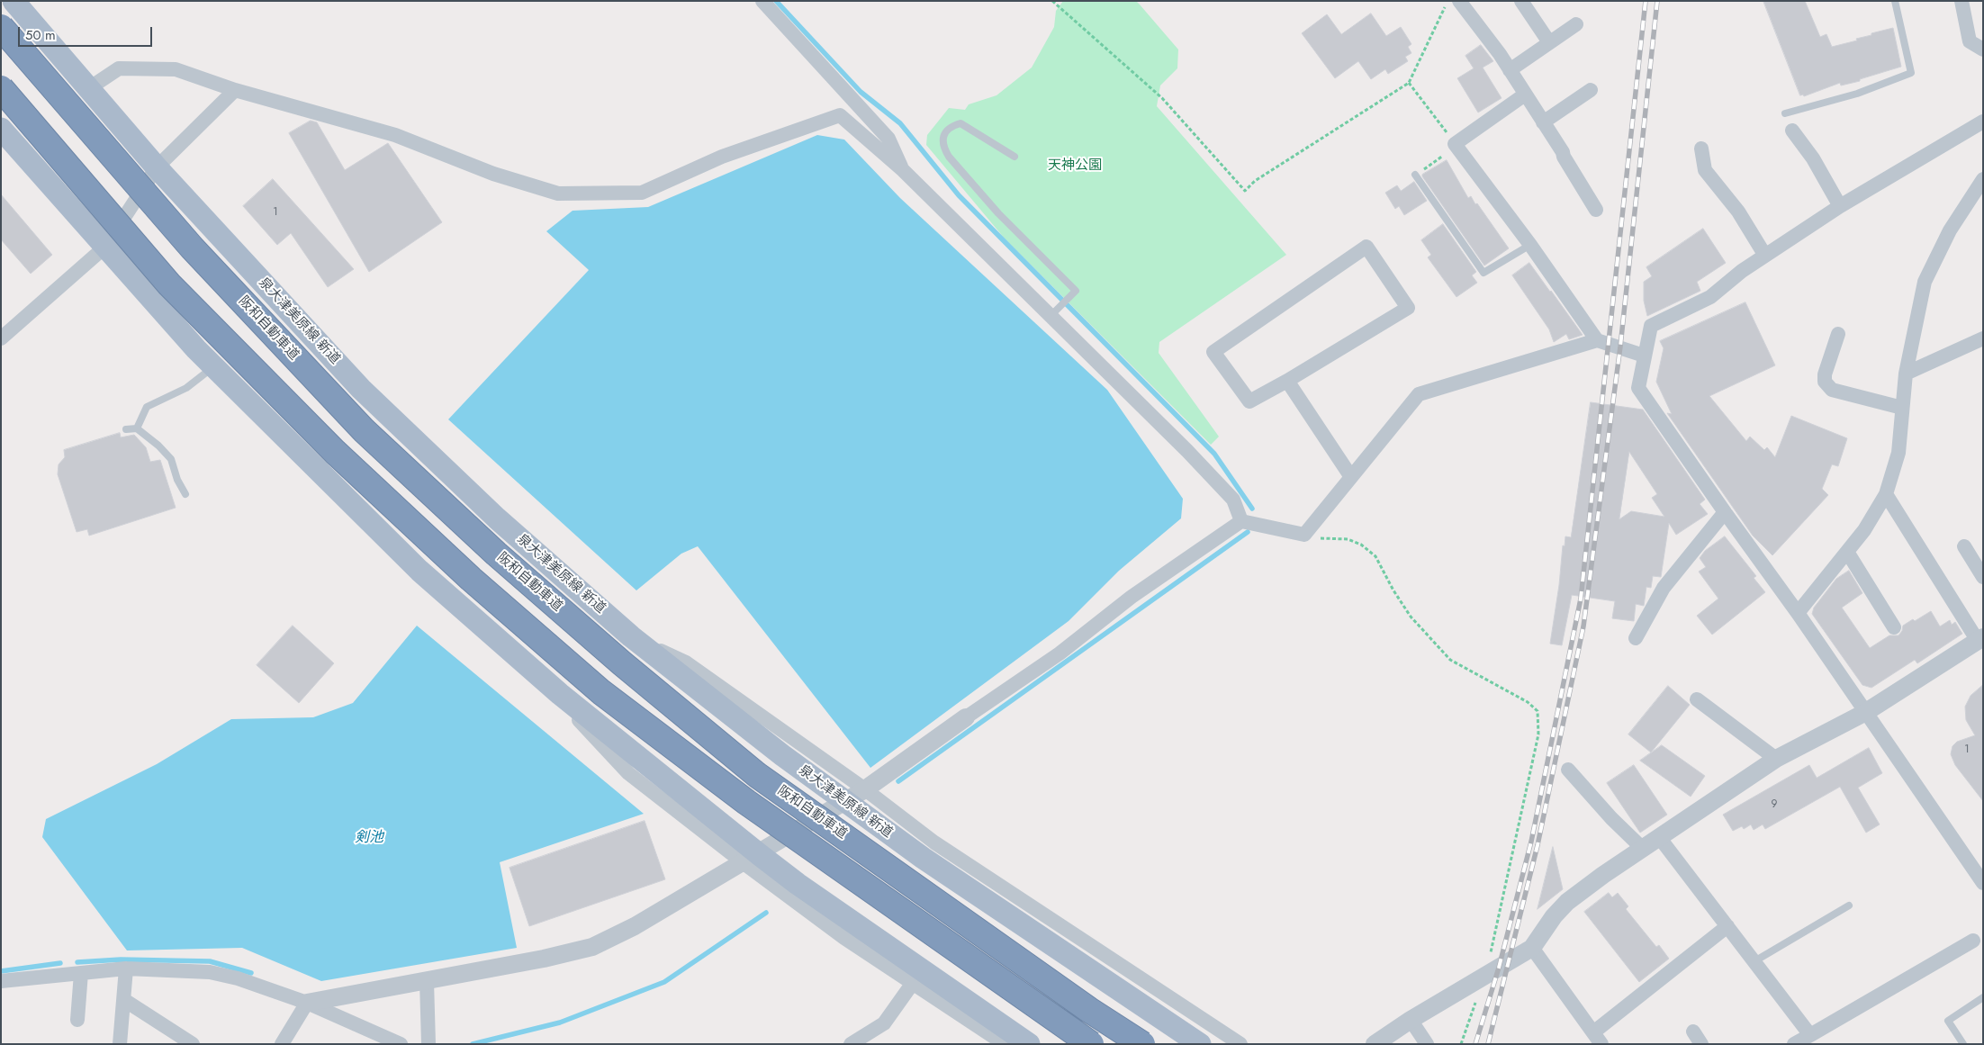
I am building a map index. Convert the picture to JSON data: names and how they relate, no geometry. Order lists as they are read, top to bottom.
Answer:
{
  "streets": {
    "highway": ["阪和自動車道"],
    "main road": ["泉大津美原線 新道"]
  },
  "water": ["剣池"],
  "parks": ["天神公園"],
  "house_numbers": ["1", "1", "9"],
  "scale_bar": "50 m"
}
